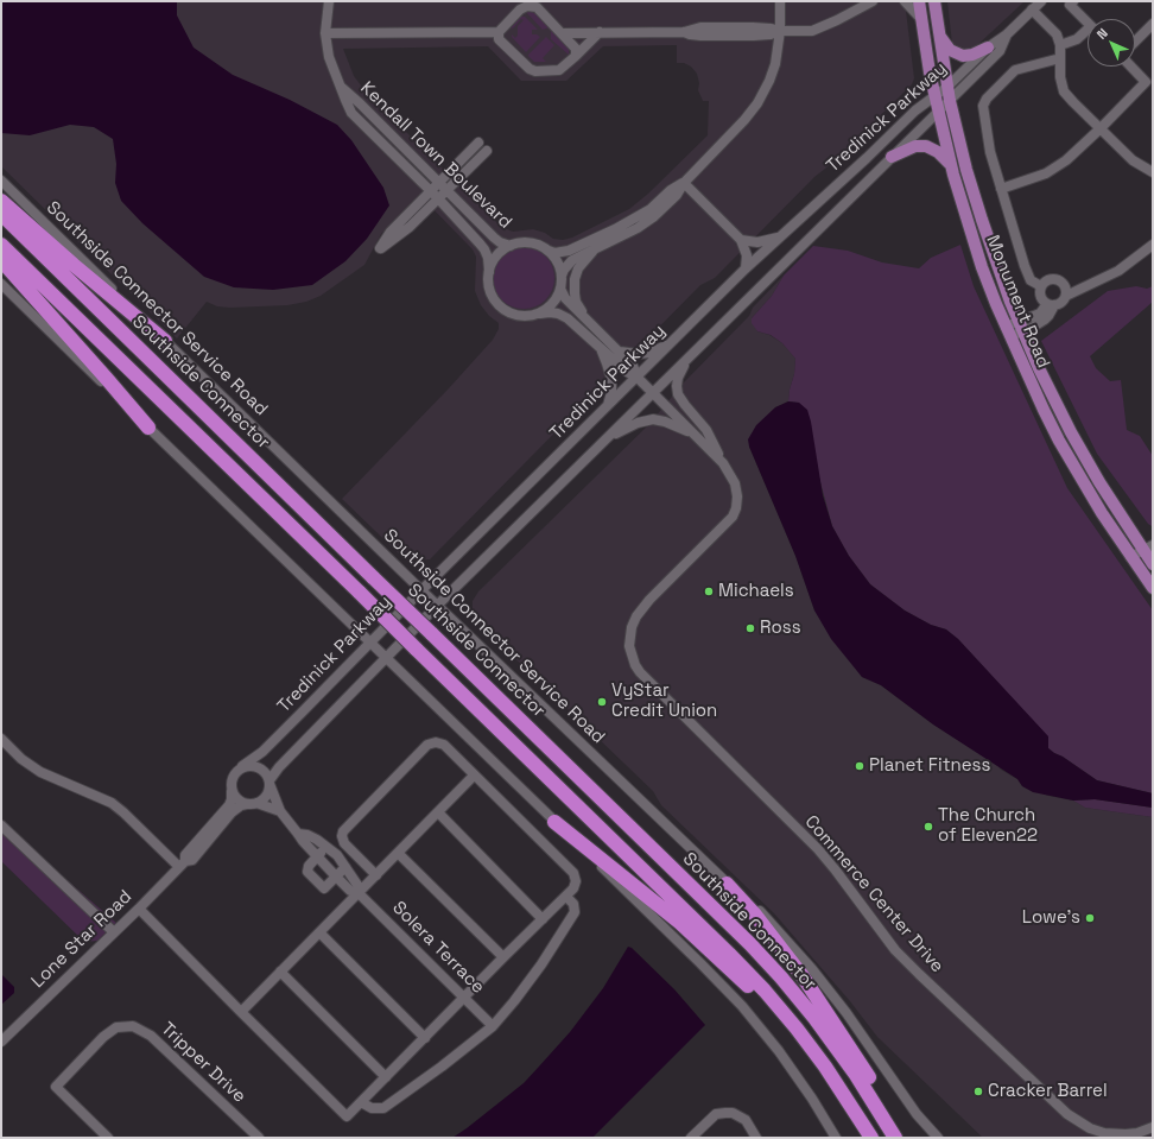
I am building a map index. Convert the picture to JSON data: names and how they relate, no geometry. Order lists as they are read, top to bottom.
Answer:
{
  "streets": {
    "highway": ["Southside Connector"],
    "main road": ["Monument Road"],
    "street": [
      "Tredinick Parkway",
      "Kendall Town Boulevard",
      "Southside Connector Service Road",
      "Commerce Center Drive",
      "Lone Star Road",
      "Solera Terrace",
      "Tripper Drive"
    ]
  },
  "crossings": [
    ["Tredinick Parkway", "Monument Road"],
    ["Tredinick Parkway", "Southside Connector Service Road"],
    ["Tredinick Parkway", "Commerce Center Drive"],
    ["Tredinick Parkway", "Lone Star Road"],
    ["Tredinick Parkway", "Solera Terrace"],
    ["Kendall Town Boulevard", "Commerce Center Drive"],
    ["Lone Star Road", "Solera Terrace"]
  ],
  "places": [
    "Michaels",
    "Ross",
    "VyStar Credit Union",
    "Planet Fitness",
    "The Church of Eleven22",
    "Lowe's",
    "Cracker Barrel"
  ],
  "north": "top left"
}
